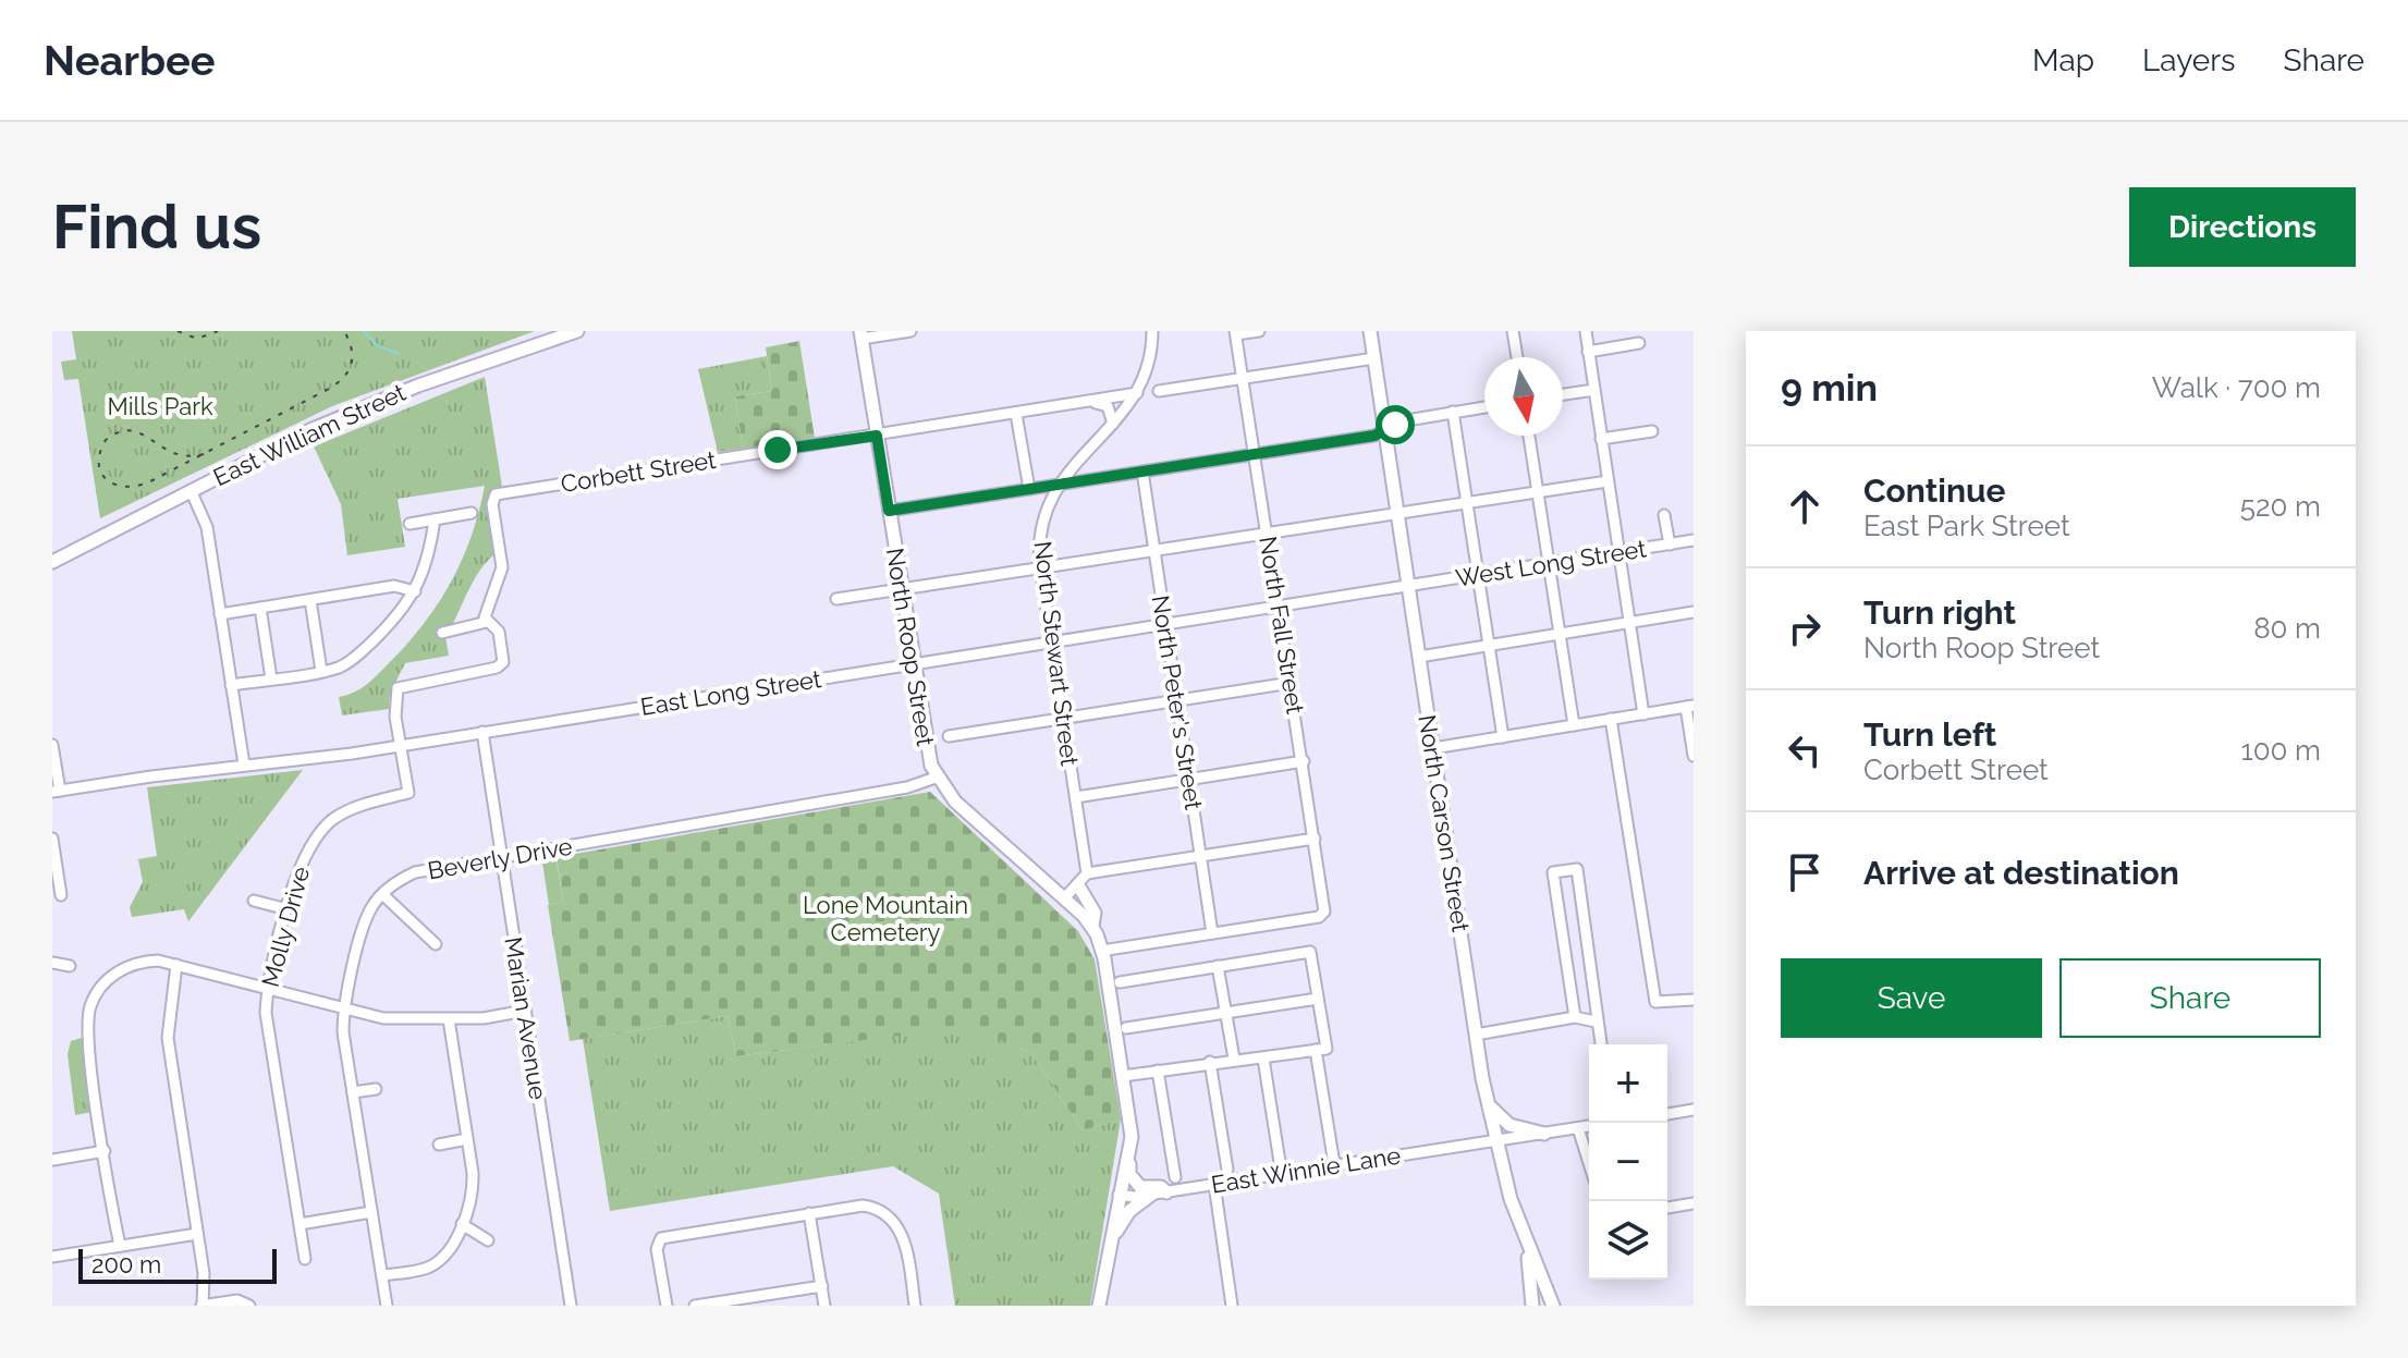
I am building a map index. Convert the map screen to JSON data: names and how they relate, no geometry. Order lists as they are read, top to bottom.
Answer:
{
  "streets": {
    "main road": ["East William Street", "North Roop Street", "North Carson Street"],
    "street": [
      "Corbett Street",
      "West Long Street",
      "North Fall Street",
      "North Stewart Street",
      "East Long Street",
      "North Peter's Street",
      "Beverly Drive",
      "Molly Drive",
      "Marian Avenue",
      "East Winnie Lane"
    ]
  },
  "crossings": [
    ["Corbett Street", "North Roop Street"],
    ["Corbett Street", "North Stewart Street"],
    ["Corbett Street", "Molly Drive"],
    ["West Long Street", "East Long Street"],
    ["West Long Street", "North Carson Street"],
    ["North Fall Street", "East Long Street"],
    ["North Fall Street", "North Peter's Street"],
    ["North Roop Street", "East Long Street"],
    ["North Roop Street", "Beverly Drive"],
    ["North Roop Street", "East Winnie Lane"],
    ["North Stewart Street", "East Long Street"],
    ["East Long Street", "North Peter's Street"],
    ["East Long Street", "North Carson Street"],
    ["East Long Street", "Molly Drive"],
    ["East Long Street", "Marian Avenue"],
    ["North Carson Street", "East Winnie Lane"],
    ["Beverly Drive", "Marian Avenue"]
  ],
  "parks": ["Mills Park", "Lone Mountain Cemetery"],
  "scale_bar": "200 m",
  "north": "bottom",
  "page": {
    "header": "Nearbee",
    "nav": ["Map", "Layers", "Share"],
    "buttons": [
      "Directions",
      ["Save", "Share"]
    ],
    "title": "Find us",
    "heading": ["9 min", "Walk · 700 m"],
    "list": [
      ["Continue", "East Park Street", "520 m"],
      ["Turn right", "North Roop Street", "80 m"],
      ["Turn left", "Corbett Street", "100 m"],
      "Arrive at destination"
    ],
    "map_buttons": ["+", "−"],
    "scale": "200 m"
  }
}
